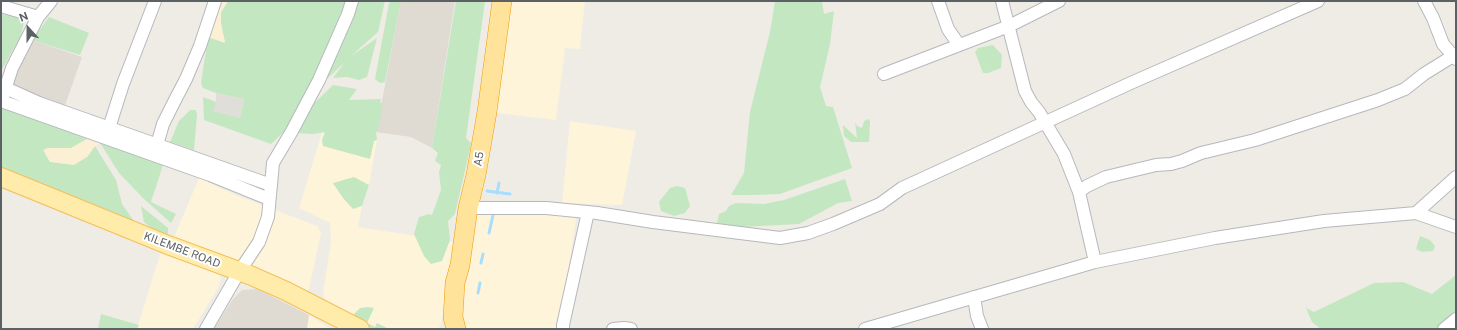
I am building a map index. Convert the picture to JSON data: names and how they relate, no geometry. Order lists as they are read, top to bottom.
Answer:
{
  "streets": {
    "highway": ["A5"],
    "main road": ["KILEMBE ROAD"]
  },
  "north": "top"
}
